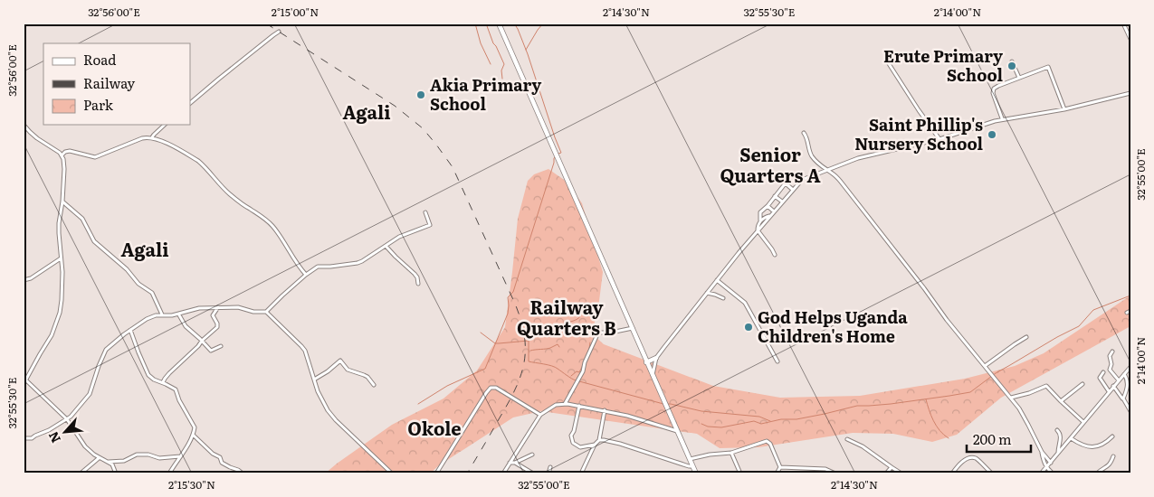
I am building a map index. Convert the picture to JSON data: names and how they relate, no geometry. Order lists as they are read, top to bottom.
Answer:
{
  "districts": [
    "Agali",
    "Senior Quarters A",
    "Agali",
    "Railway Quarters B",
    "Okole"
  ],
  "places": [
    "Erute Primary School",
    "Akia Primary School",
    "Saint Phillip's Nursery School",
    "God Helps Uganda Children's Home"
  ],
  "legend": ["Road", "Railway", "Park"],
  "scale_bar": "200 m",
  "north": "bottom left",
  "coordinates": [
    "32°56'00\"E",
    "2°15'00\"N",
    "2°14'30\"N",
    "32°55'30\"E",
    "2°14'00\"N",
    "32°55'00\"E",
    "2°15'30\"N"
  ]
}
